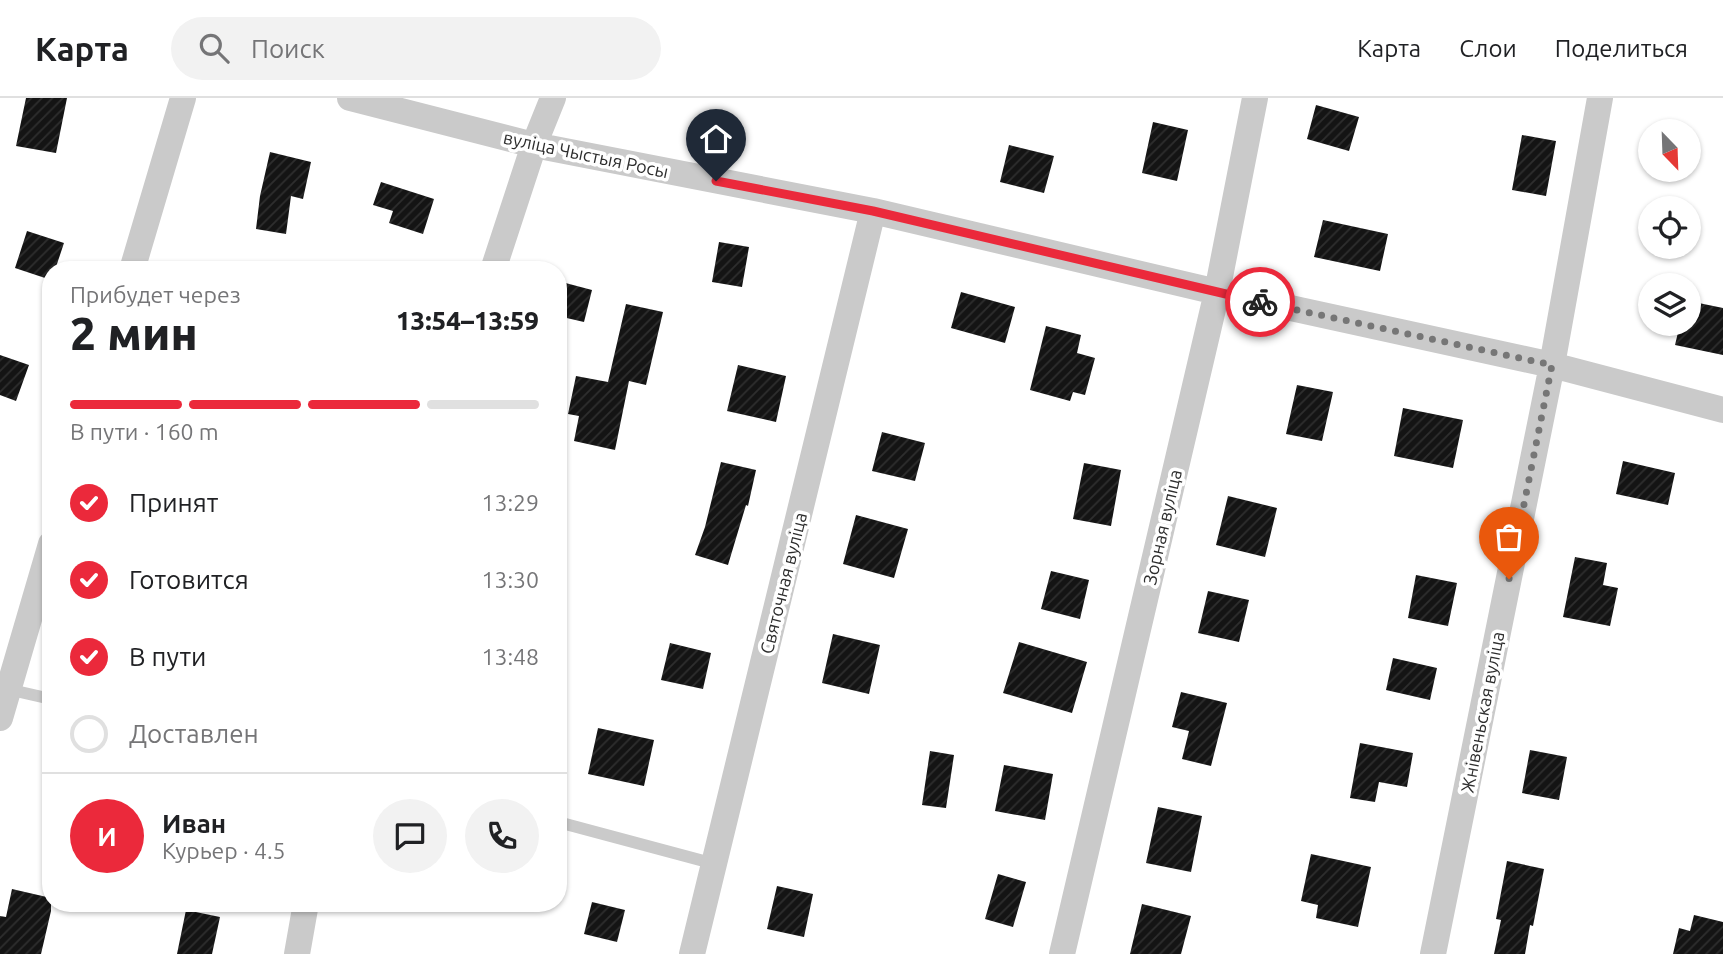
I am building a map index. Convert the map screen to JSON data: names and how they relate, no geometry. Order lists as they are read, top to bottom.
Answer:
{
  "streets": {
    "street": [
      "вуліца Чыстыя Росы",
      "Зорная вуліца",
      "Святочная вуліца",
      "Жнівеньская вуліца"
    ]
  },
  "crossings": [
    ["вуліца Чыстыя Росы", "Зорная вуліца"],
    ["вуліца Чыстыя Росы", "Святочная вуліца"],
    ["вуліца Чыстыя Росы", "Жнівеньская вуліца"]
  ],
  "north": "bottom right",
  "page": {
    "header": "Карта",
    "search": "Поиск",
    "nav": ["Карта", "Слои", "Поделиться"],
    "heading": ["2 мин", "Прибудет через", "13:54–13:59"],
    "panel": ["Иван", "Курьер · 4.5"],
    "bar": "В пути · 160 m",
    "list": [
      ["Принят", "13:29"],
      ["Готовится", "13:30"],
      ["В пути", "13:48"],
      "Доставлен"
    ],
    "round": "И"
  }
}
